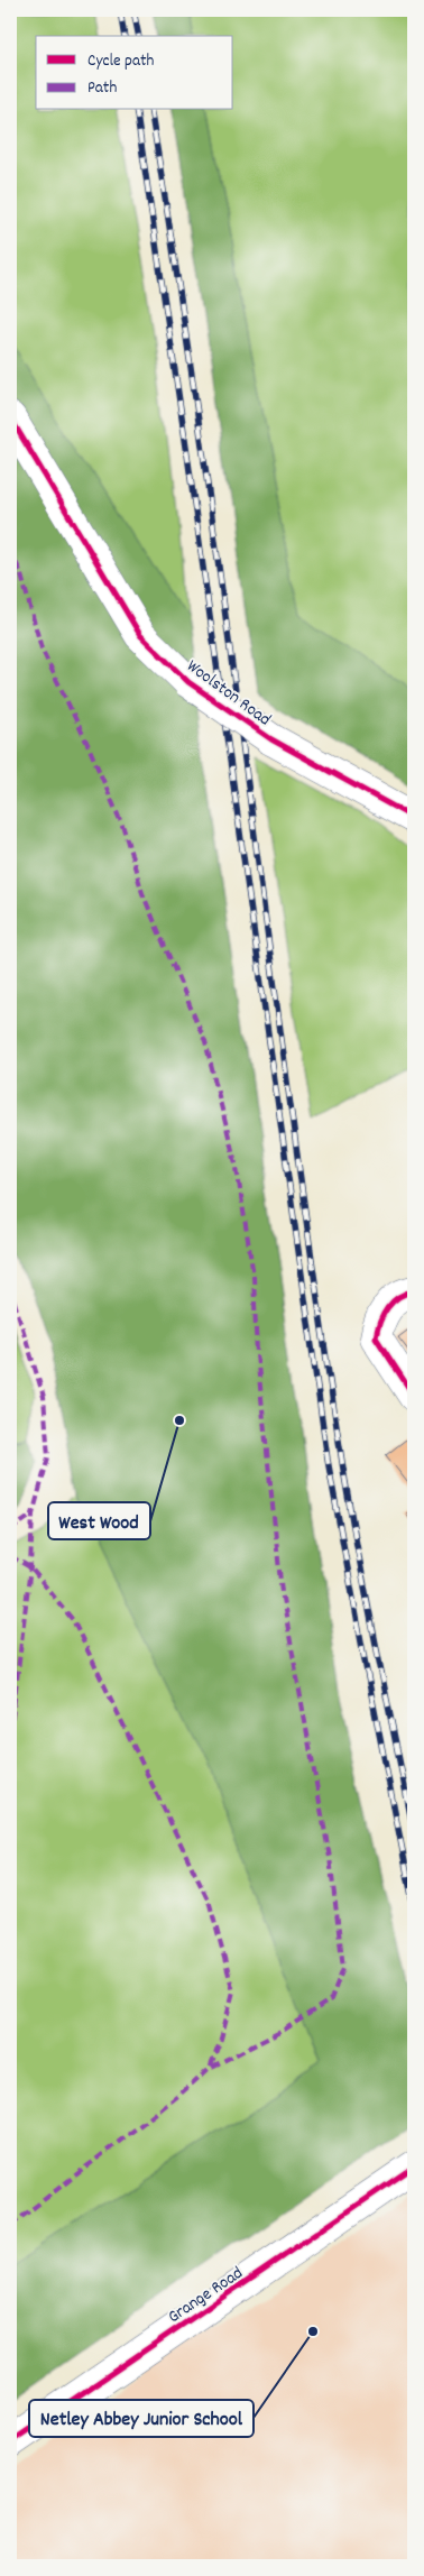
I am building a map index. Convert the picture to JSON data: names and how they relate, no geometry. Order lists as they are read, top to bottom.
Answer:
{
  "streets": {
    "street": ["Woolston Road", "Grange Road"]
  },
  "places": ["West Wood", "Netley Abbey Junior School"],
  "legend": ["Cycle path", "Path"]
}
